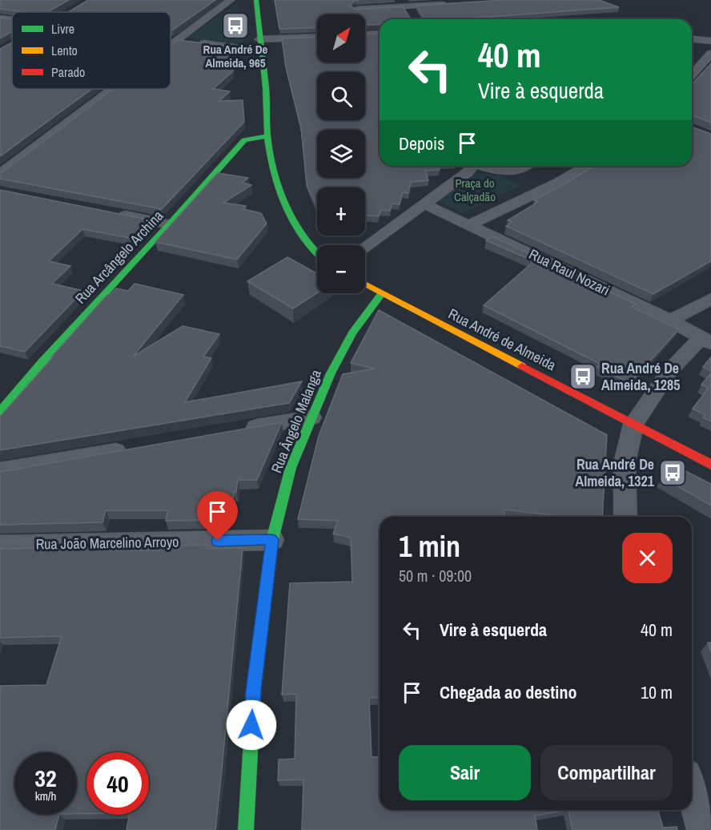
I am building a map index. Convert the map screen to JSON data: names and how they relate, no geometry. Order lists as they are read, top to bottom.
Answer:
{
  "streets": {
    "main road": ["Rua Arcângelo Archina", "Rua André de Almeida", "Rua Ângelo Malanga"],
    "street": ["Rua Raul Nozari", "Rua João Marcelino Arroyo"]
  },
  "crossings": [
    ["Rua André de Almeida", "Rua Ângelo Malanga"],
    ["Rua Ângelo Malanga", "Rua João Marcelino Arroyo"]
  ],
  "parks": ["Praça do Calçadão"],
  "places": {
    "bus stop": ["Rua André De Almeida, 965", "Rua André De Almeida, 1285", "Rua André De Almeida, 1321"]
  },
  "legend": ["Livre", "Lento", "Parado"],
  "north": "top right",
  "page": {
    "map_buttons": ["+", "−"],
    "turn": ["40 m", "Vire à esquerda"],
    "then": "Depois",
    "heading": ["1 min", "50 m · 09:00"],
    "list": [
      {
        "name": "Vire à esquerda",
        "value": "40 m"
      },
      {
        "name": "Chegada ao destino",
        "value": "10 m"
      }
    ],
    "buttons": ["Sair", "Compartilhar"],
    "speed": "32 km/h",
    "limit": "40"
  }
}
